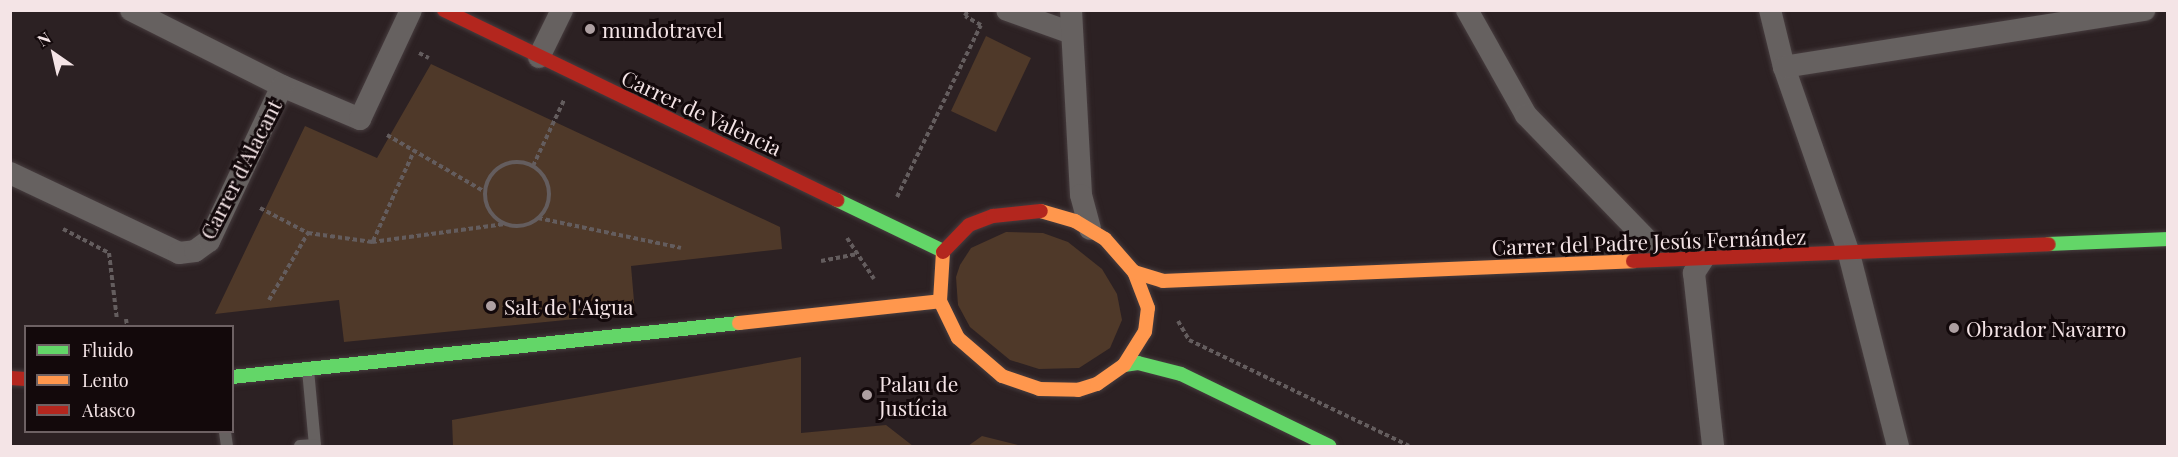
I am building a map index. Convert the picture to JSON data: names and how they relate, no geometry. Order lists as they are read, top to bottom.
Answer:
{
  "streets": {
    "main road": ["Carrer de València", "Carrer del Padre Jesús Fernández"],
    "street": ["Carrer d'Alacant"]
  },
  "crossings": [
    ["Carrer de València", "Carrer del Padre Jesús Fernández"]
  ],
  "places": [
    "mundotravel",
    "Salt de l'Aigua",
    "Obrador Navarro",
    "Palau de Justícia"
  ],
  "legend": ["Fluido", "Lento", "Atasco"],
  "north": "top left"
}
